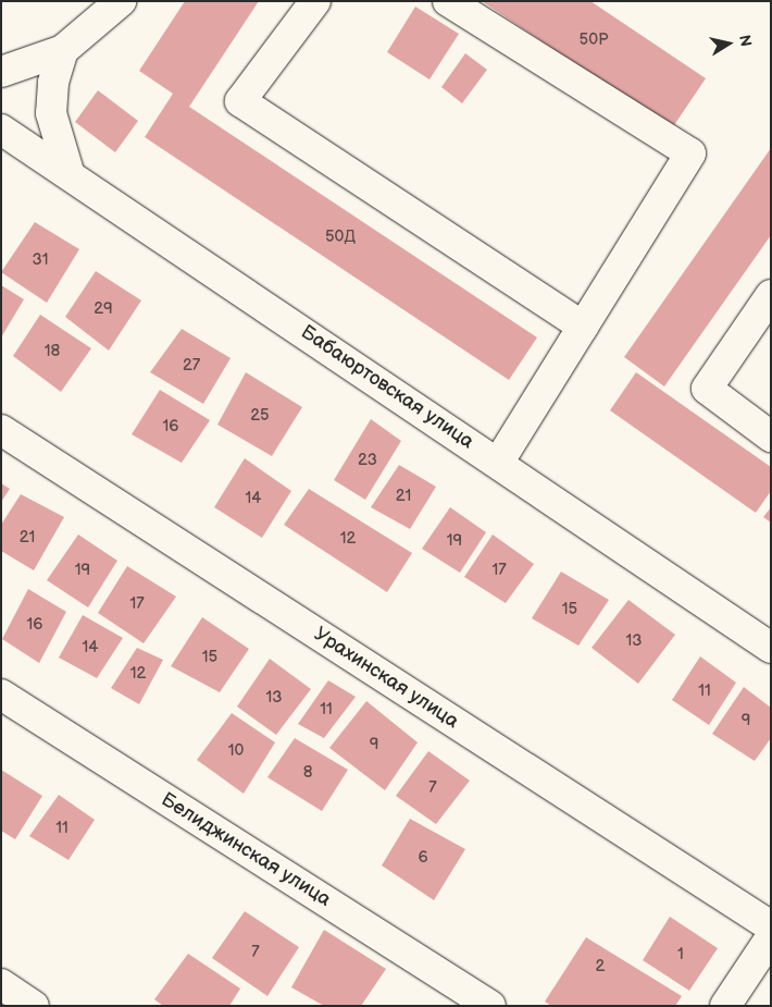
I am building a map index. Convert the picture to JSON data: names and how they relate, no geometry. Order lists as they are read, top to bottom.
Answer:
{
  "streets": {
    "street": ["Бабаюртовская улица", "Урахинская улица", "Белиджинская улица"]
  },
  "house_numbers": [
    "50Р",
    "50Д",
    "31",
    "29",
    "18",
    "27",
    "25",
    "16",
    "23",
    "21",
    "14",
    "21",
    "12",
    "19",
    "19",
    "17",
    "17",
    "15",
    "16",
    "13",
    "14",
    "15",
    "12",
    "11",
    "13",
    "11",
    "9",
    "9",
    "10",
    "8",
    "7",
    "11",
    "6",
    "7",
    "1",
    "2"
  ],
  "north": "right"
}
